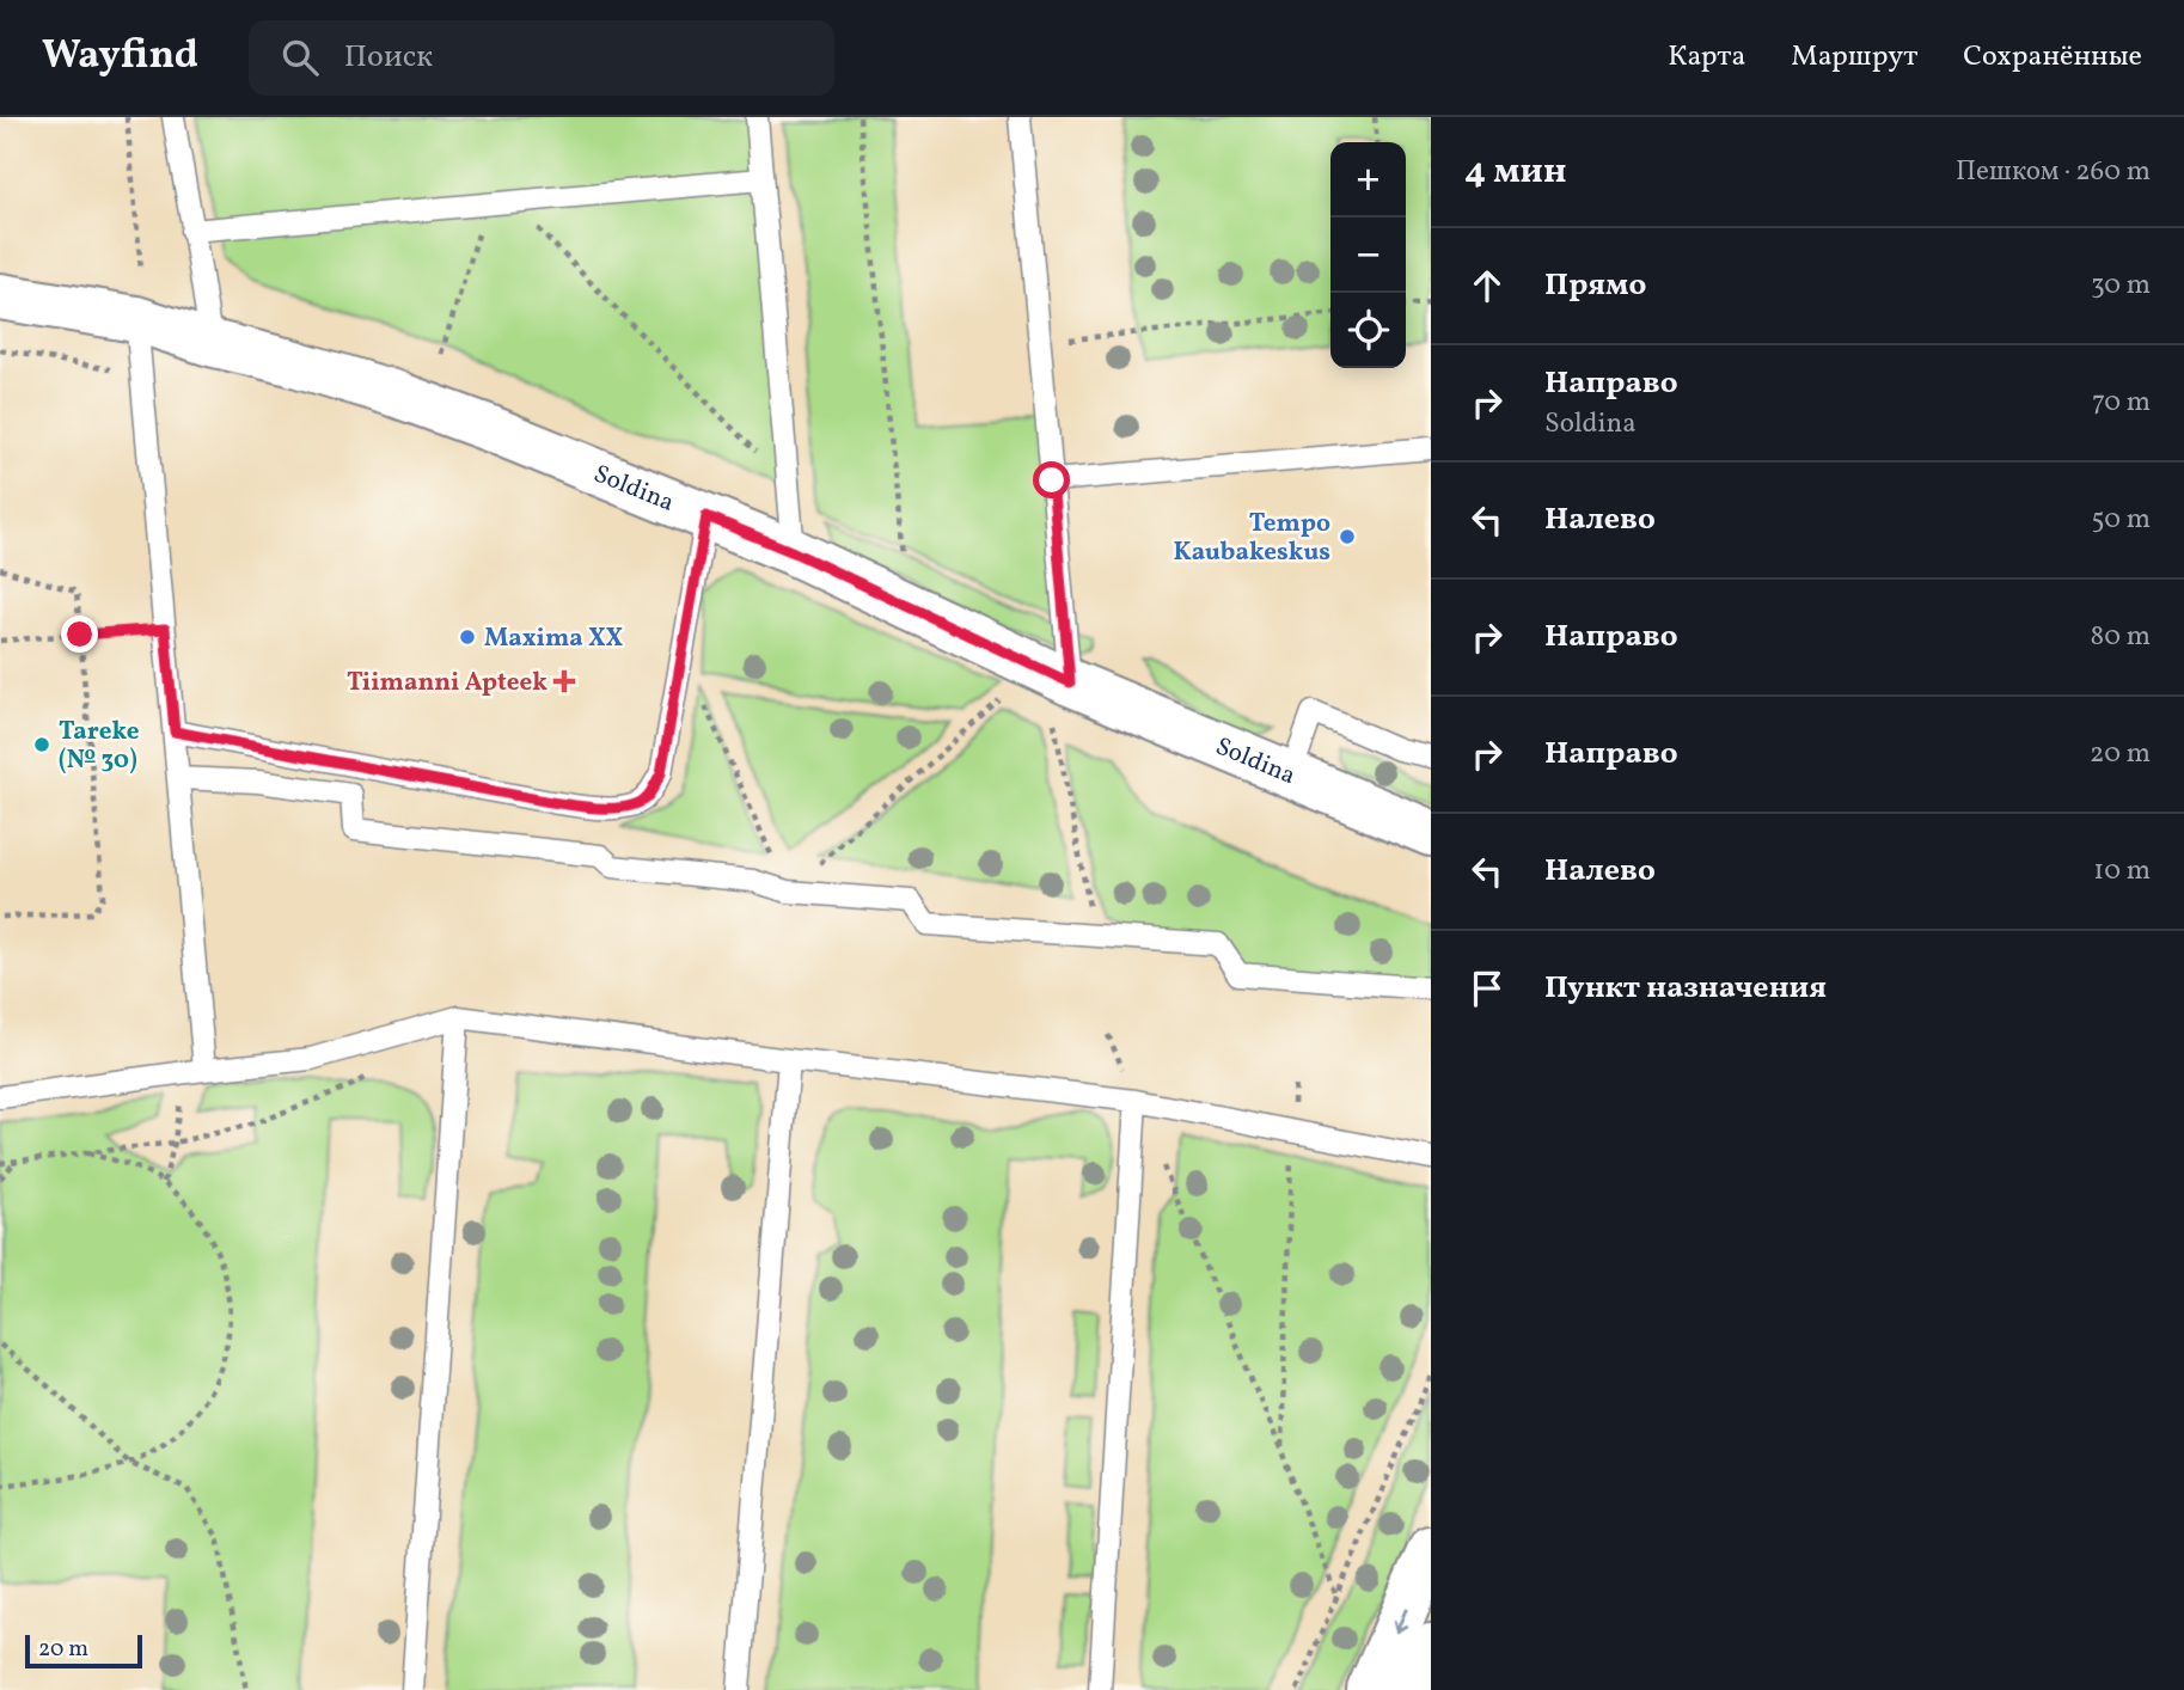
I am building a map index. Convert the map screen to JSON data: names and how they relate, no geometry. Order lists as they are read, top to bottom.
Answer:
{
  "streets": {
    "main road": ["Soldina"]
  },
  "places": {
    "other": ["Tempo Kaubakeskus", "Maxima XX", "Tareke (№ 30)"],
    "health": ["Tiimanni Apteek"]
  },
  "scale_bar": "20 m",
  "page": {
    "header": "Wayfind",
    "search": "Поиск",
    "nav": ["Карта", "Маршрут", "Сохранённые"],
    "heading": ["4 мин", "Пешком · 260 m"],
    "map_buttons": ["+", "−"],
    "list": [
      ["Прямо", "30 m"],
      ["Направо", "Soldina", "70 m"],
      ["Налево", "50 m"],
      ["Направо", "80 m"],
      ["Направо", "20 m"],
      ["Налево", "10 m"],
      "Пункт назначения"
    ],
    "scale": "20 m"
  }
}
